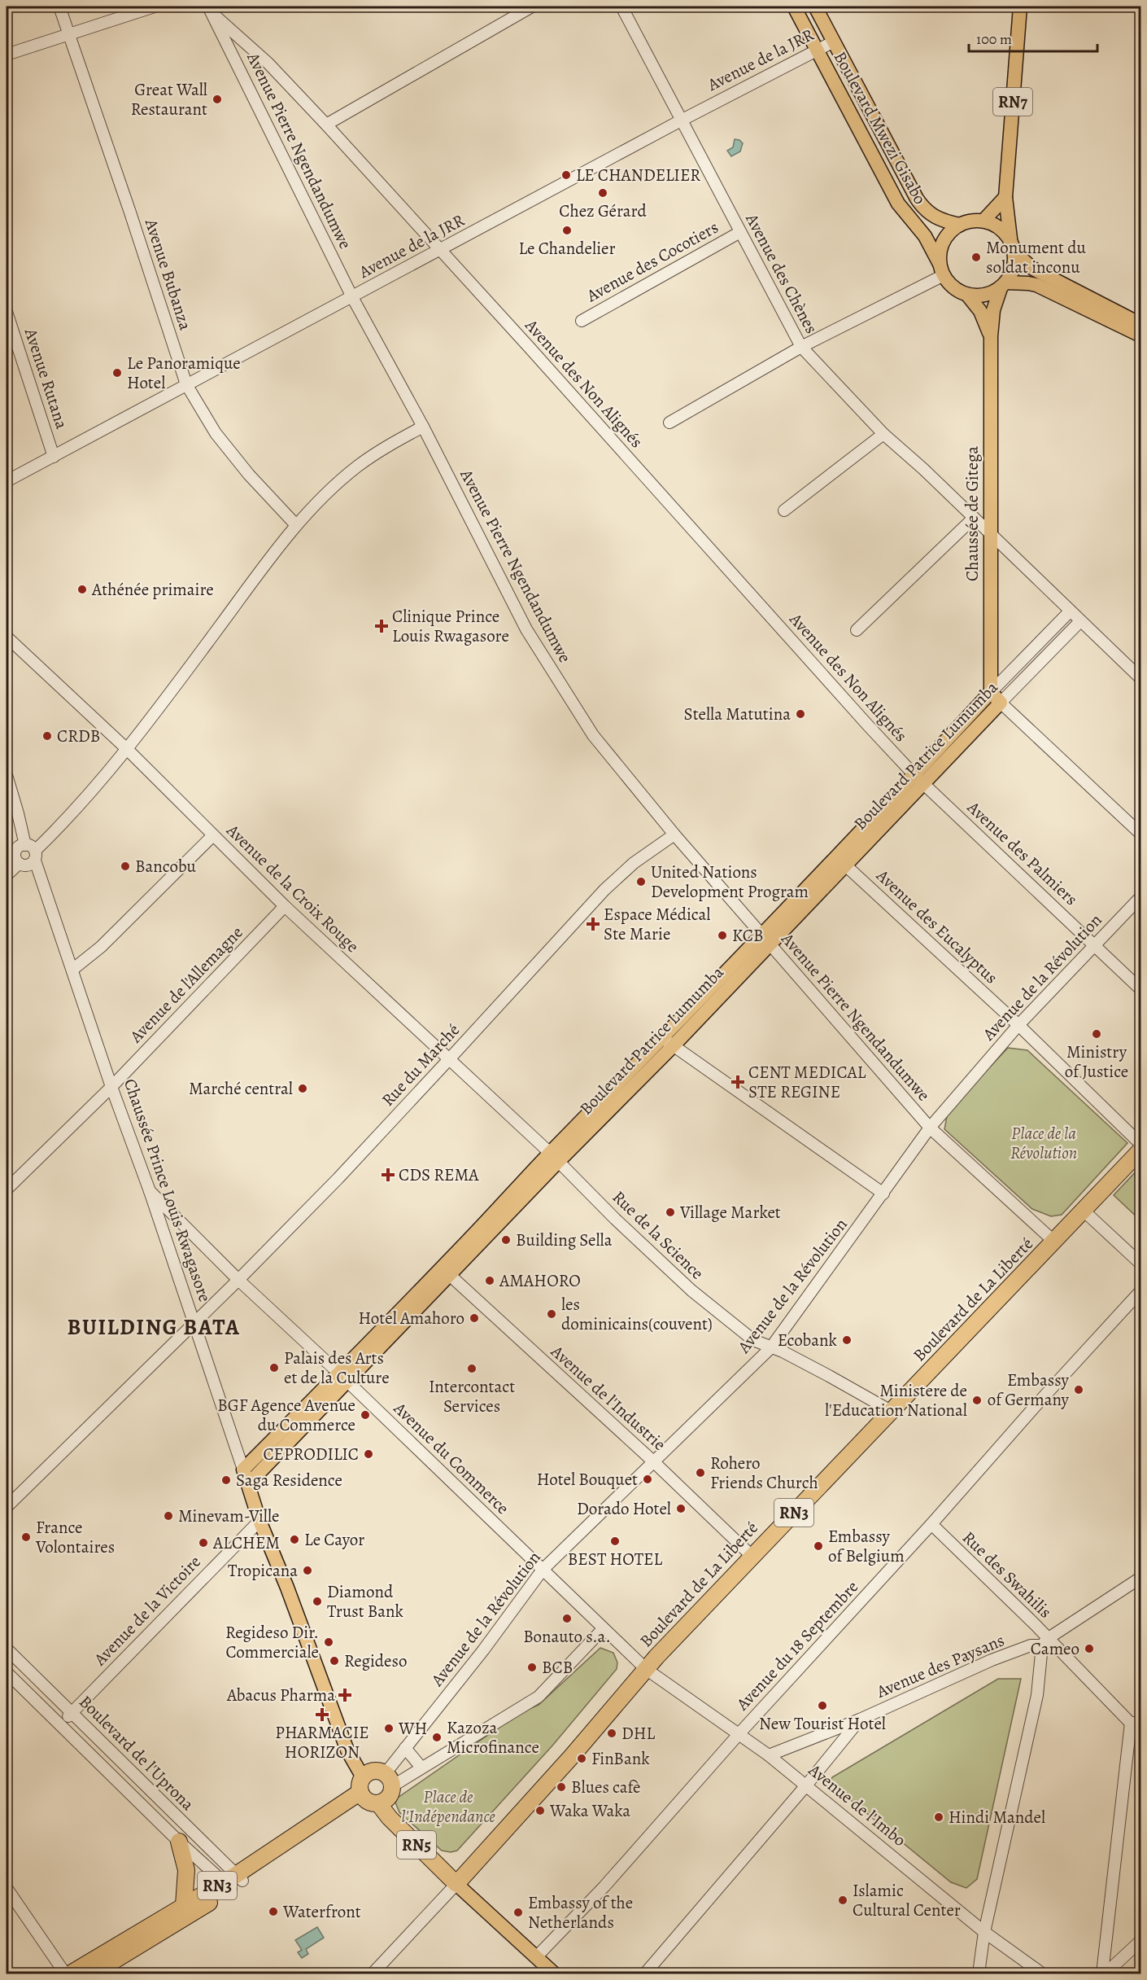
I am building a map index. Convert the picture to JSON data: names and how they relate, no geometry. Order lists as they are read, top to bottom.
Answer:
{
  "streets": {
    "highway": ["Boulevard de La Liberté", "RN3", "RN5"],
    "main road": [
      "RN7",
      "Boulevard Mwezi Gisabo",
      "Chaussée de Gitega",
      "Boulevard Patrice Lumumba",
      "Chaussée Prince Louis Rwagasore"
    ],
    "street": [
      "Avenue de la JRR",
      "Avenue Pierre Ngendandumwe",
      "Avenue des Cocotiers",
      "Avenue des Chènes",
      "Avenue Bubanza",
      "Avenue Rutana",
      "Avenue des Non Alignés",
      "Avenue des Palmiers",
      "Avenue de la Croix Rouge",
      "Avenue des Eucalyptus",
      "Avenue de la Révolution",
      "Avenue de l'Allemagne",
      "Rue du Marché",
      "Rue de la Science",
      "Avenue de l'Industrie",
      "Avenue du Commerce",
      "Rue des Swahilis",
      "Avenue de la Victoire",
      "Avenue du 18 Septembre",
      "Avenue des Paysans",
      "Boulevard de l'Uprona",
      "Avenue de l'Imbo"
    ]
  },
  "crossings": [
    ["Avenue de la JRR", "Boulevard Mwezi Gisabo"],
    ["Avenue de la JRR", "Avenue Pierre Ngendandumwe"],
    ["Avenue de la JRR", "Avenue des Chènes"],
    ["Avenue de la JRR", "Avenue Bubanza"],
    ["Avenue de la JRR", "Avenue Rutana"],
    ["Avenue de la JRR", "Avenue des Non Alignés"],
    ["RN7", "Boulevard Mwezi Gisabo"],
    ["RN7", "Chaussée de Gitega"],
    ["Boulevard Mwezi Gisabo", "Chaussée de Gitega"],
    ["Avenue Pierre Ngendandumwe", "Avenue des Non Alignés"],
    ["Avenue Pierre Ngendandumwe", "Boulevard Patrice Lumumba"],
    ["Avenue Pierre Ngendandumwe", "Avenue de la Révolution"],
    ["Avenue Pierre Ngendandumwe", "Rue du Marché"],
    ["Avenue Pierre Ngendandumwe", "Boulevard de La Liberté"],
    ["Avenue des Cocotiers", "Avenue des Chènes"],
    ["Avenue des Chènes", "Chaussée de Gitega"],
    ["Avenue des Chènes", "Boulevard Patrice Lumumba"],
    ["Avenue des Non Alignés", "Boulevard Patrice Lumumba"],
    ["Avenue des Non Alignés", "Avenue des Palmiers"],
    ["Chaussée de Gitega", "Boulevard Patrice Lumumba"],
    ["Boulevard Patrice Lumumba", "Avenue des Palmiers"],
    ["Boulevard Patrice Lumumba", "Avenue de la Croix Rouge"],
    ["Boulevard Patrice Lumumba", "Avenue des Eucalyptus"],
    ["Boulevard Patrice Lumumba", "Chaussée Prince Louis Rwagasore"],
    ["Boulevard Patrice Lumumba", "Rue de la Science"],
    ["Boulevard Patrice Lumumba", "Avenue de l'Industrie"],
    ["Boulevard Patrice Lumumba", "Avenue du Commerce"],
    ["Avenue des Palmiers", "Avenue de la Révolution"],
    ["Avenue de la Croix Rouge", "Avenue de l'Allemagne"],
    ["Avenue de la Croix Rouge", "Rue du Marché"],
    ["Avenue de la Croix Rouge", "Rue de la Science"],
    ["Avenue des Eucalyptus", "Avenue de la Révolution"],
    ["Avenue de la Révolution", "Rue de la Science"],
    ["Avenue de la Révolution", "Avenue de l'Industrie"],
    ["Avenue de la Révolution", "Avenue du Commerce"],
    ["Avenue de la Révolution", "RN3"],
    ["Avenue de l'Allemagne", "Chaussée Prince Louis Rwagasore"],
    ["Rue du Marché", "Chaussée Prince Louis Rwagasore"],
    ["Rue du Marché", "Avenue du Commerce"],
    ["Chaussée Prince Louis Rwagasore", "Avenue du Commerce"],
    ["Chaussée Prince Louis Rwagasore", "RN3"],
    ["Chaussée Prince Louis Rwagasore", "Avenue de la Victoire"],
    ["Chaussée Prince Louis Rwagasore", "RN5"],
    ["Rue de la Science", "Boulevard de La Liberté"],
    ["Boulevard de La Liberté", "Avenue de l'Industrie"],
    ["Boulevard de La Liberté", "Avenue du Commerce"],
    ["Boulevard de La Liberté", "Avenue de l'Imbo"],
    ["Boulevard de La Liberté", "RN5"],
    ["Avenue du Commerce", "Avenue de l'Imbo"],
    ["RN3", "Boulevard de l'Uprona"],
    ["RN3", "RN5"],
    ["Rue des Swahilis", "Avenue du 18 Septembre"],
    ["Rue des Swahilis", "Avenue des Paysans"],
    ["Avenue de la Victoire", "Boulevard de l'Uprona"],
    ["Avenue du 18 Septembre", "Avenue de l'Imbo"],
    ["Avenue du 18 Septembre", "RN5"],
    ["Avenue des Paysans", "Avenue de l'Imbo"]
  ],
  "districts": ["BUILDING BATA"],
  "parks": ["Place de la Révolution", "Place de l'Indépendance"],
  "places": {
    "other": [
      "Great Wall Restaurant",
      "LE CHANDELIER",
      "Chez Gérard",
      "Le Chandelier",
      "Monument du soldat inconu",
      "Le Panoramique Hotel",
      "Athénée primaire",
      "Stella Matutina",
      "CRDB",
      "Bancobu",
      "United Nations Development Program",
      "KCB",
      "Ministry of Justice",
      "Marché central",
      "Village Market",
      "Building Sella",
      "AMAHORO",
      "les dominicains(couvent)",
      "Hotel Amahoro",
      "Ecobank",
      "Palais des Arts et de la Culture",
      "Intercontact Services",
      "Embassy of Germany",
      "Ministere de l'Education National",
      "BGF Agence Avenue du Commerce",
      "CEPRODILIC",
      "Rohero Friends Church",
      "Hotel Bouquet",
      "Saga Residence",
      "Dorado Hotel",
      "Minevam-Ville",
      "France Volontaires",
      "Le Cayor",
      "BEST HOTEL",
      "ALCHEM",
      "Embassy of Belgium",
      "Tropicana",
      "Diamond Trust Bank",
      "Bonauto s.a.",
      "Regideso Dir. Commerciale",
      "Cameo",
      "Regideso",
      "BCB",
      "New Tourist Hotel",
      "WH",
      "DHL",
      "Kazoza Microfinance",
      "FinBank",
      "Blues cafè",
      "Waka Waka",
      "Hindi Mandel",
      "Islamic Cultural Center",
      "Waterfront",
      "Embassy of the Netherlands"
    ],
    "health": [
      "Clinique Prince Louis Rwagasore",
      "Espace Médical Ste Marie",
      "CENT MEDICAL STE REGINE",
      "CDS REMA",
      "Abacus Pharma",
      "PHARMACIE HORIZON"
    ]
  },
  "scale_bar": "100 m"
}
